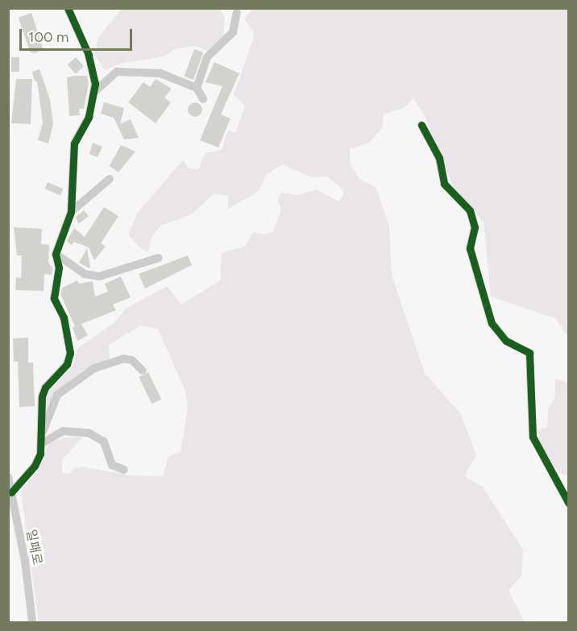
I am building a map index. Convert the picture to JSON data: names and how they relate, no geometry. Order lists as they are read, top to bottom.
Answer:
{
  "streets": {
    "street": ["일패로"]
  },
  "scale_bar": "100 m"
}
